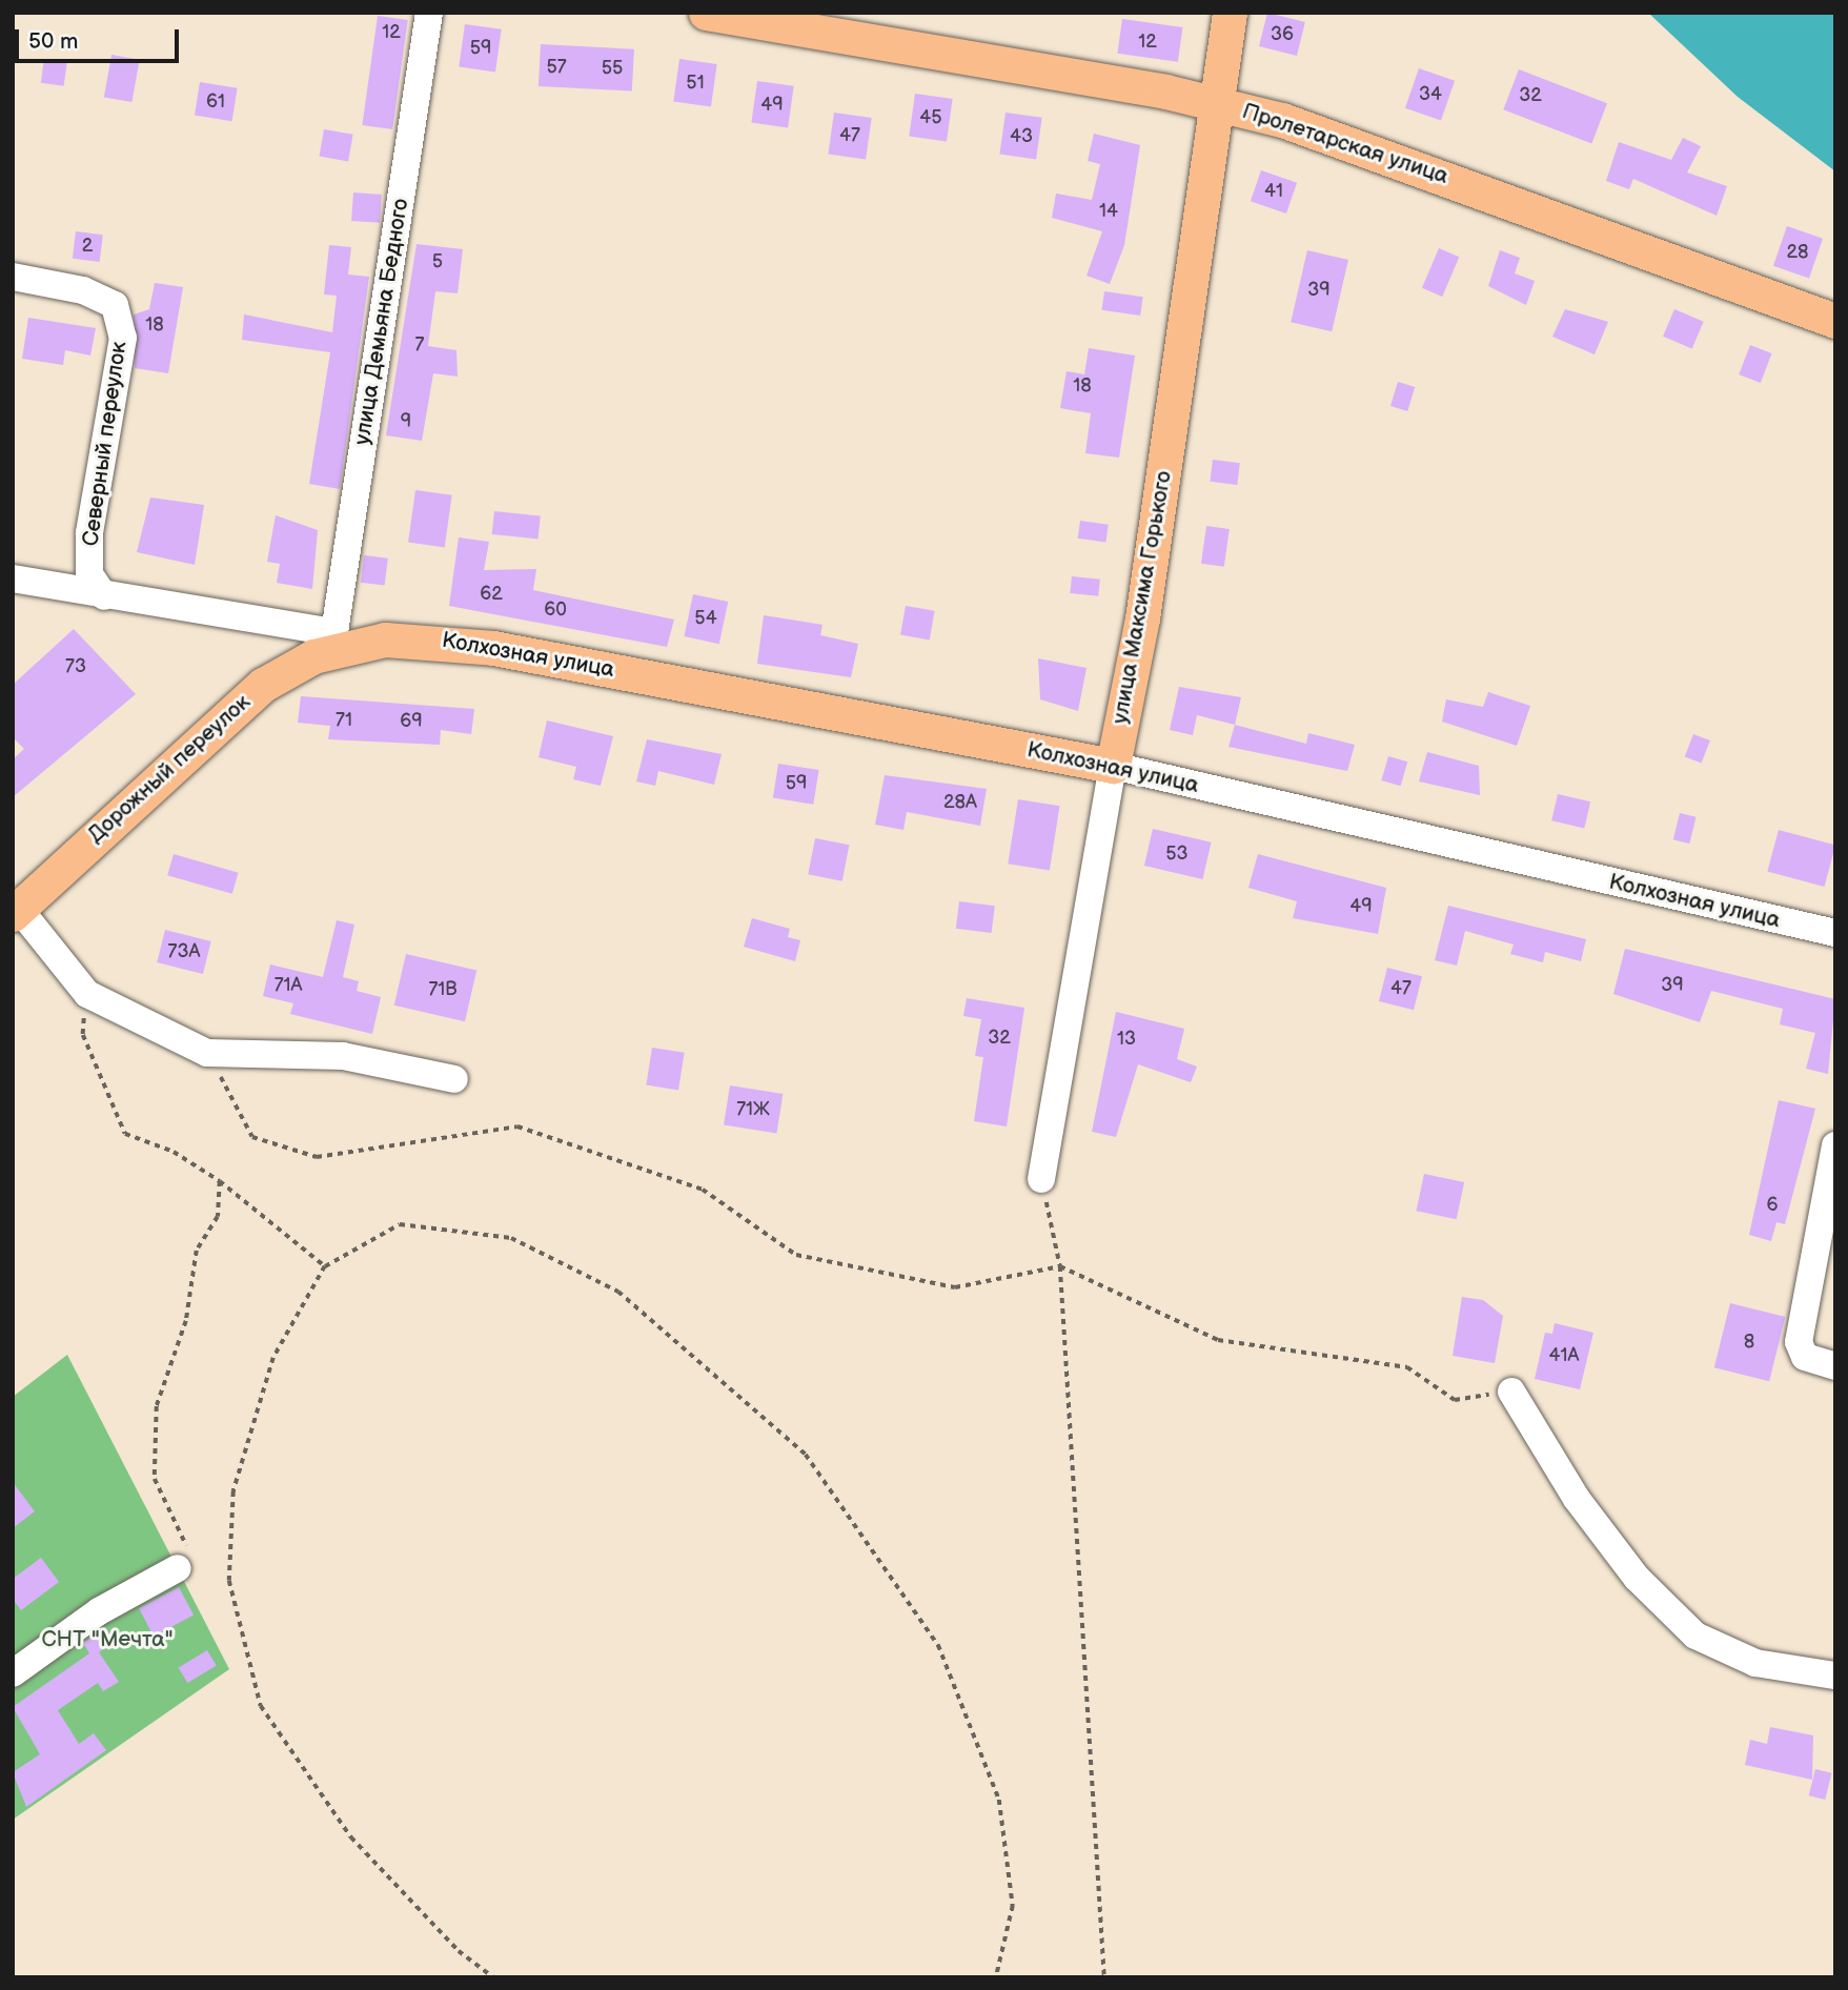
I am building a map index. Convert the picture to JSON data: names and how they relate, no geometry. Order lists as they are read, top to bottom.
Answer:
{
  "streets": {
    "main road": [
      "Пролетарская улица",
      "улица Максима Горького",
      "Колхозная улица",
      "Дорожный переулок"
    ],
    "street": ["улица Демьяна Бедного", "Северный переулок"]
  },
  "crossings": [
    ["Пролетарская улица", "улица Максима Горького"],
    ["улица Демьяна Бедного", "Дорожный переулок"],
    ["улица Максима Горького", "Колхозная улица"],
    ["Колхозная улица", "Дорожный переулок"]
  ],
  "parks": ["СНТ \"Мечта\""],
  "house_numbers": [
    "12",
    "36",
    "12",
    "59",
    "57",
    "55",
    "51",
    "34",
    "32",
    "61",
    "49",
    "45",
    "47",
    "43",
    "41",
    "14",
    "2",
    "28",
    "5",
    "39",
    "18",
    "7",
    "18",
    "9",
    "62",
    "60",
    "54",
    "73",
    "71",
    "69",
    "59",
    "28А",
    "53",
    "49",
    "73А",
    "71А",
    "39",
    "47",
    "71В",
    "32",
    "13",
    "71Ж",
    "6",
    "8",
    "41А"
  ],
  "scale_bar": "50 m"
}
